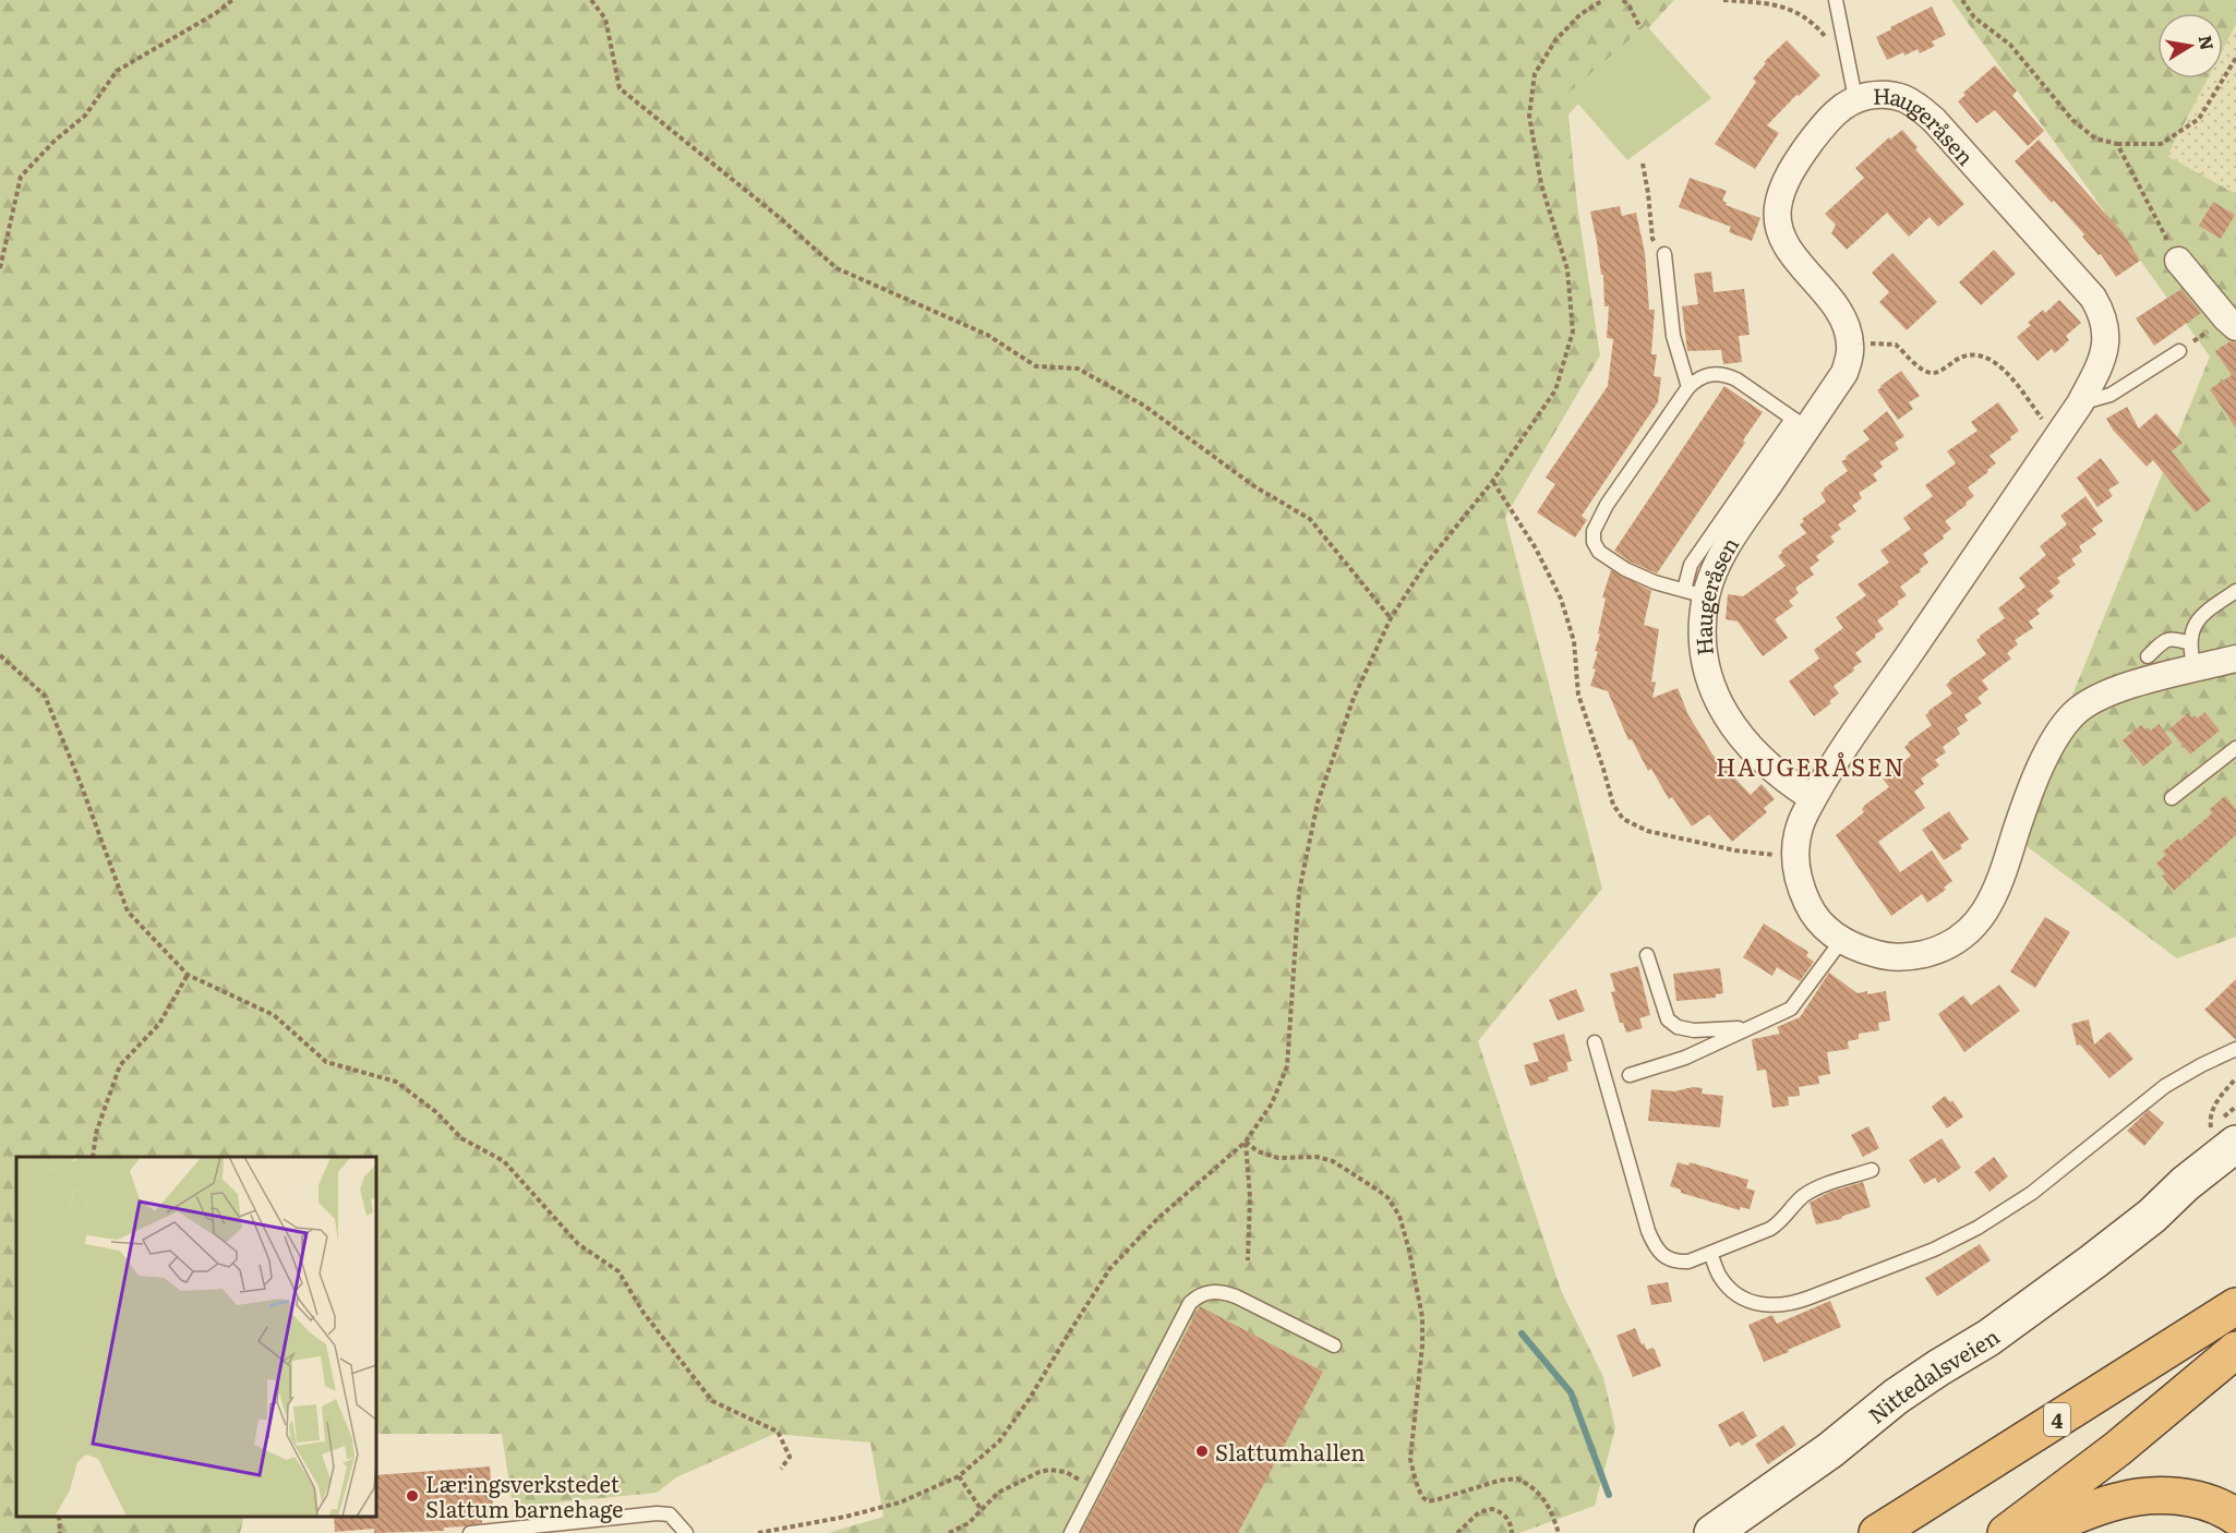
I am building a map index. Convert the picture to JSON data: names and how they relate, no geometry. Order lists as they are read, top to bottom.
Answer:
{
  "streets": {
    "highway": ["4"],
    "main road": ["Nittedalsveien"],
    "street": ["Haugeråsen"]
  },
  "districts": ["HAUGERÅSEN"],
  "places": ["Slattumhallen", "Læringsverkstedet Slattum barnehage"],
  "north": "right"
}
